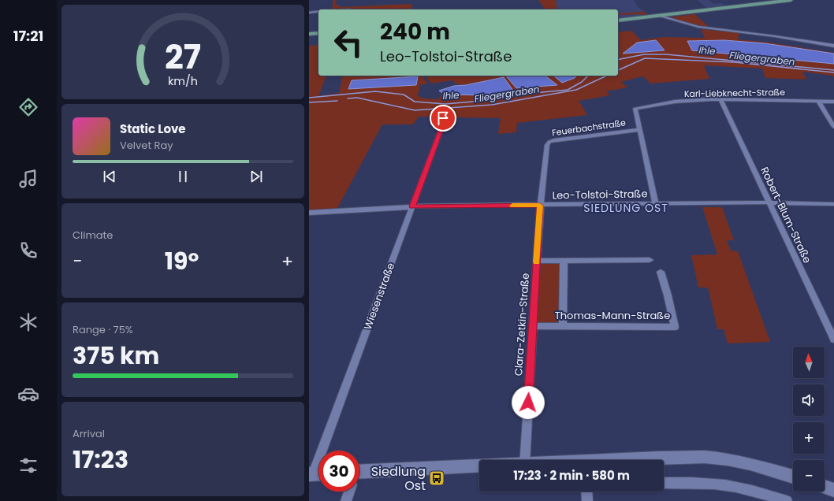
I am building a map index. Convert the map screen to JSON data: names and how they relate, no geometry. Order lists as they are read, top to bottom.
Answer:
{
  "streets": {
    "street": [
      "Karl-Liebknecht-Straße",
      "Feuerbachstraße",
      "Leo-Tolstoi-Straße",
      "Robert-Blum-Straße",
      "Wiesenstraße",
      "Thomas-Mann-Straße",
      "Clara-Zetkin-Straße"
    ]
  },
  "crossings": [
    ["Karl-Liebknecht-Straße", "Feuerbachstraße"],
    ["Karl-Liebknecht-Straße", "Robert-Blum-Straße"],
    ["Feuerbachstraße", "Leo-Tolstoi-Straße"],
    ["Feuerbachstraße", "Clara-Zetkin-Straße"],
    ["Leo-Tolstoi-Straße", "Robert-Blum-Straße"],
    ["Leo-Tolstoi-Straße", "Wiesenstraße"],
    ["Leo-Tolstoi-Straße", "Clara-Zetkin-Straße"],
    ["Thomas-Mann-Straße", "Clara-Zetkin-Straße"]
  ],
  "districts": ["SIEDLUNG OST"],
  "water": ["Ihle", "Fliegergraben"],
  "places": {
    "bus stop": ["Siedlung Ost"]
  },
  "north": "top",
  "page": {
    "tabs": "17:21",
    "turn": ["240 m", "Leo-Tolstoi-Straße"],
    "song": ["Static Love", "Velvet Ray"],
    "tile": [
      "Climate",
      ["Range · 75%", "375 km"],
      ["Arrival", "17:23"]
    ],
    "heat": ["−", "19°", "+"],
    "map_buttons": ["+", "−"],
    "limit": "30",
    "trip": "17:23 · 2 min · 580 m",
    "gauge": ["27", "km/h"]
  }
}
